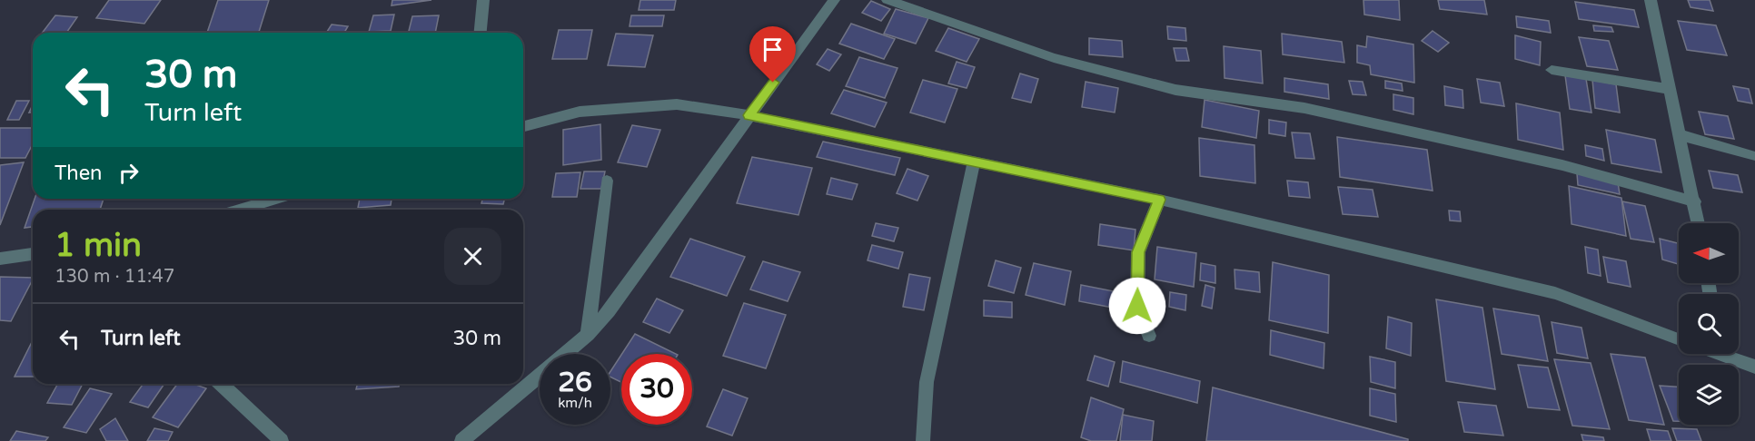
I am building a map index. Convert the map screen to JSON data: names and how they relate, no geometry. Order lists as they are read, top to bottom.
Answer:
{
  "north": "left",
  "page": {
    "turn": ["30 m", "Turn left"],
    "then": "Then",
    "heading": ["1 min", "130 m · 11:47"],
    "list": [
      {
        "name": "Turn left",
        "value": "30 m"
      }
    ],
    "speed": "26 km/h",
    "limit": "30"
  }
}
